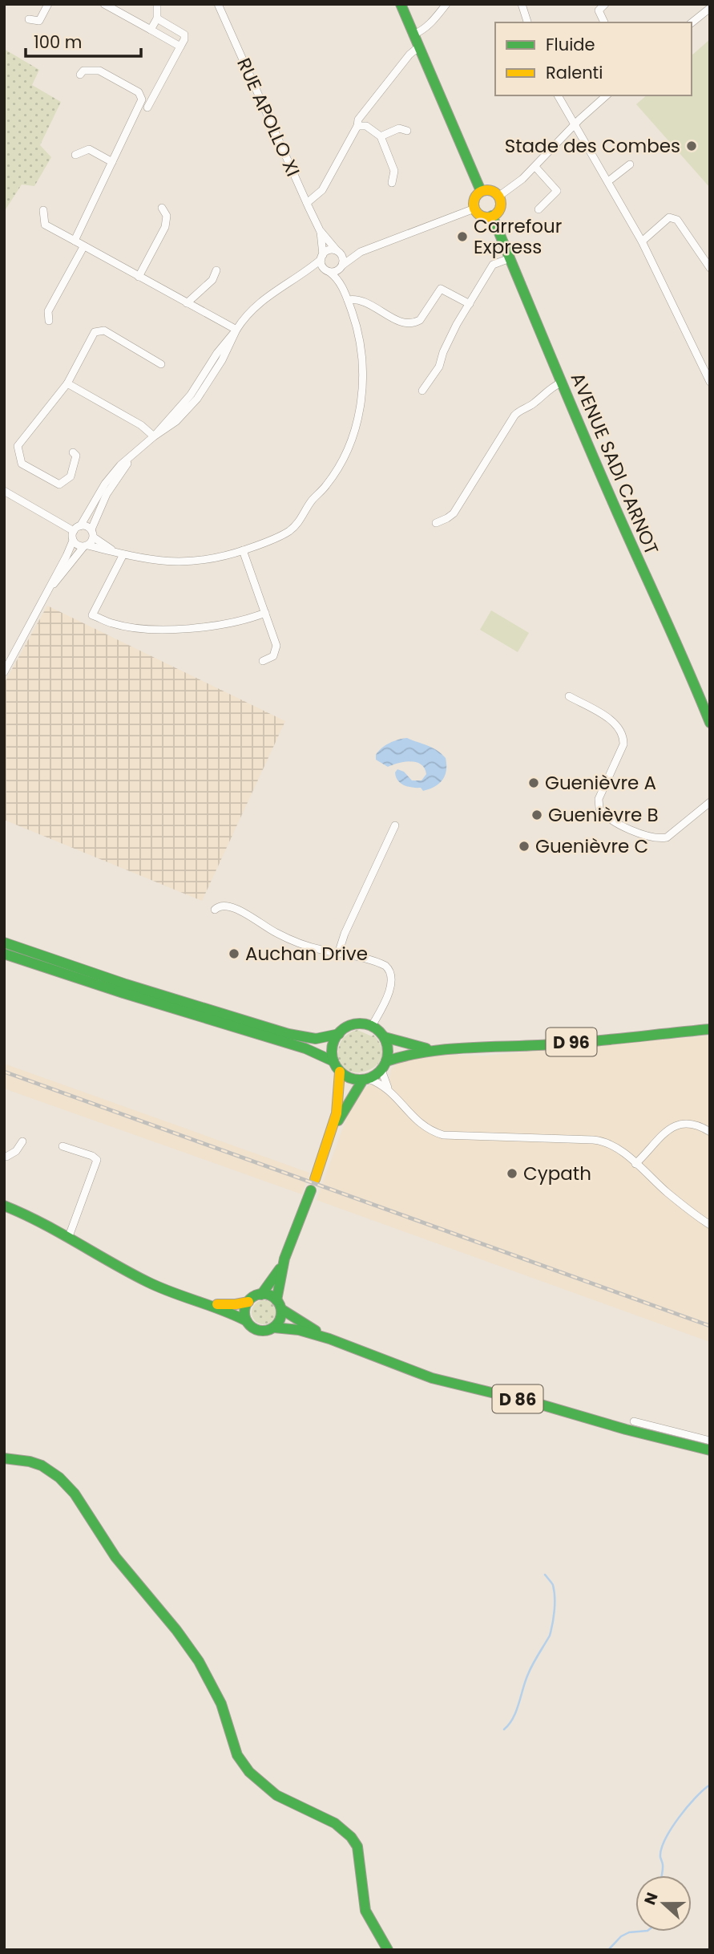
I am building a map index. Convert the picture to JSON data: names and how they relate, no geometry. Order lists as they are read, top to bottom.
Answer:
{
  "streets": {
    "main road": ["AVENUE SADI CARNOT", "D 96", "D 86"],
    "street": ["RUE APOLLO XI"]
  },
  "places": [
    "Stade des Combes",
    "Carrefour Express",
    "Guenièvre A",
    "Guenièvre B",
    "Guenièvre C",
    "Auchan Drive",
    "Cypath"
  ],
  "legend": ["Fluide", "Ralenti"],
  "scale_bar": "100 m",
  "north": "left"
}
